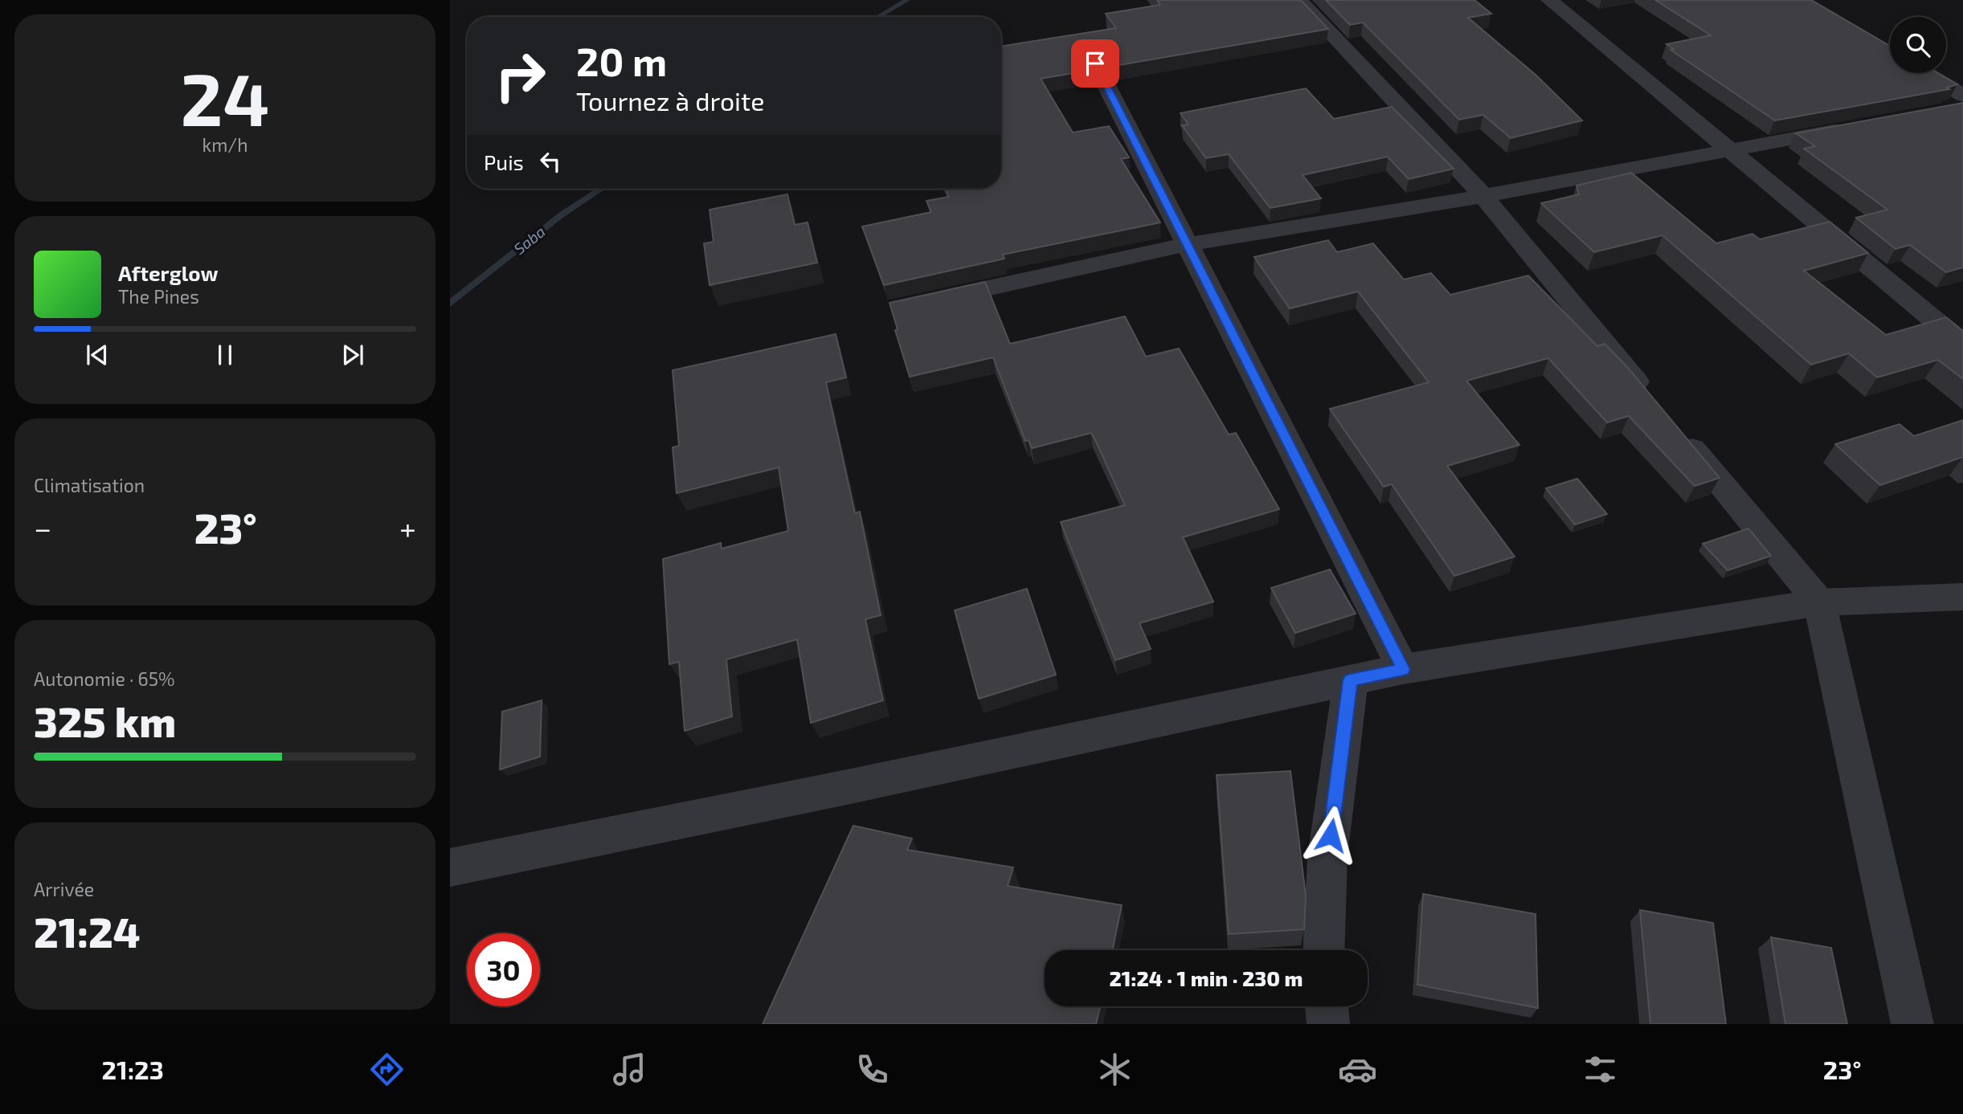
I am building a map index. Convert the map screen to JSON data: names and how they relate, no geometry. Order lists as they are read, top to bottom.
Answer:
{
  "water": ["Saba"],
  "page": {
    "tile": [
      ["24", "km/h"],
      "Climatisation",
      ["Autonomie · 65%", "325 km"],
      ["Arrivée", "21:24"]
    ],
    "turn": ["20 m", "Tournez à droite"],
    "then": "Puis",
    "song": ["Afterglow", "The Pines"],
    "heat": ["−", "23°", "+"],
    "limit": "30",
    "trip": "21:24 · 1 min · 230 m",
    "tabs": ["21:23", "23°"]
  }
}
